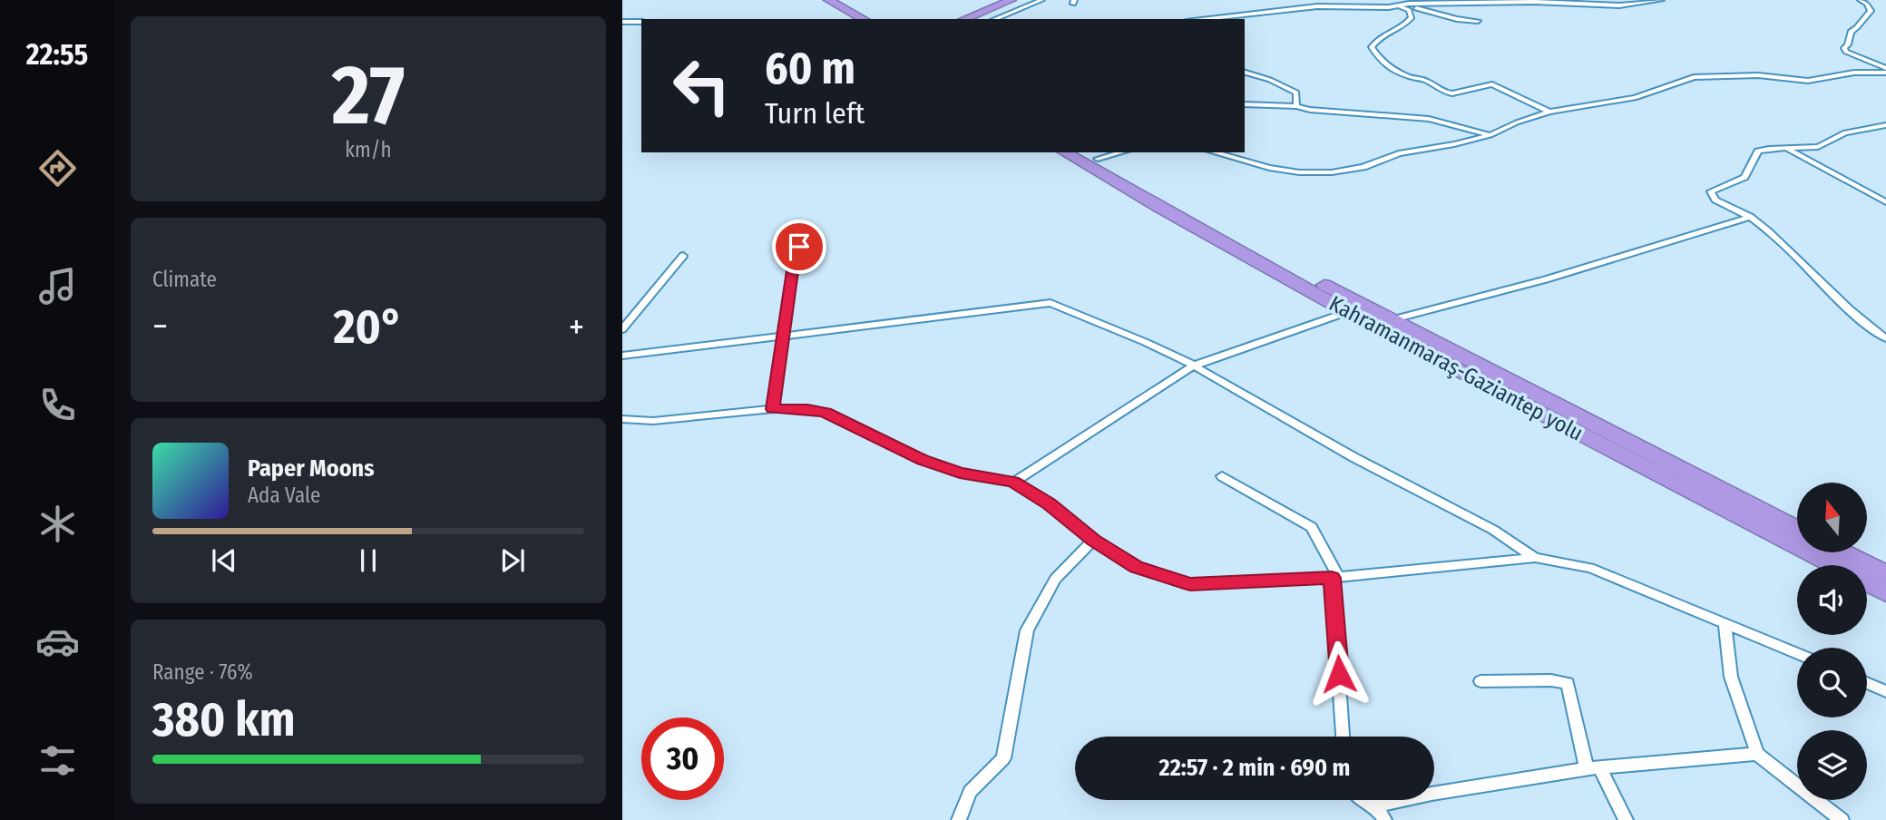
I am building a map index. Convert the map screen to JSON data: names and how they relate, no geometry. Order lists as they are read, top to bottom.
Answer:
{
  "streets": {
    "highway": ["Kahramanmaraş-Gaziantep yolu"]
  },
  "north": "top",
  "page": {
    "tabs": "22:55",
    "tile": [
      ["27", "km/h"],
      "Climate",
      ["Range · 76%", "380 km"]
    ],
    "turn": ["60 m", "Turn left"],
    "heat": ["−", "20°", "+"],
    "song": ["Paper Moons", "Ada Vale"],
    "limit": "30",
    "trip": "22:57 · 2 min · 690 m"
  }
}
